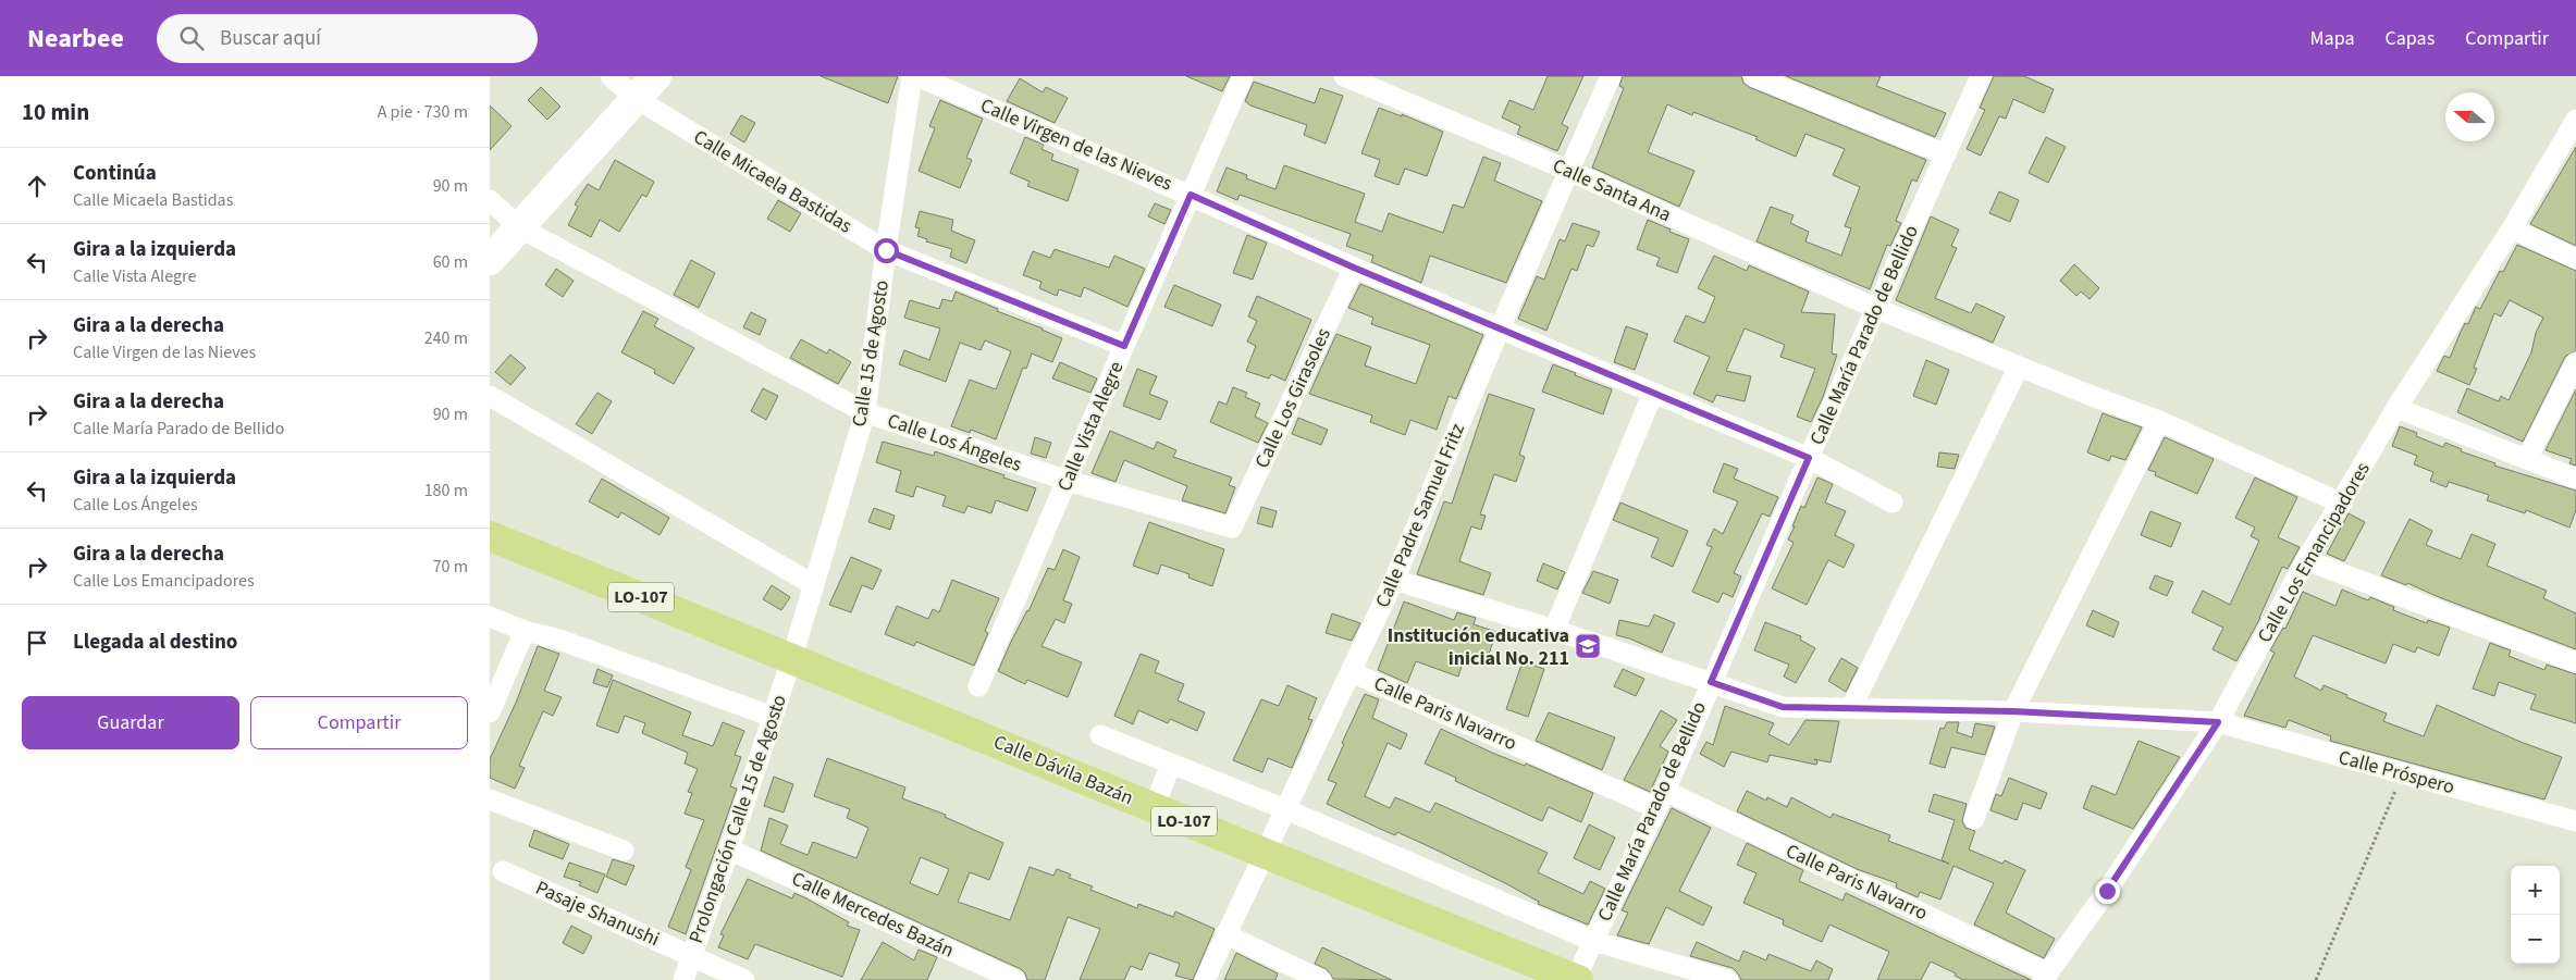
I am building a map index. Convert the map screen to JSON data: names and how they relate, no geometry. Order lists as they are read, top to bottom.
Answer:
{
  "streets": {
    "main road": ["LO-107", "Calle Dávila Bazán"],
    "street": [
      "Calle Virgen de las Nieves",
      "Calle Micaela Bastidas",
      "Calle Santa Ana",
      "Calle María Parado de Bellido",
      "Calle 15 de Agosto",
      "Calle Los Girasoles",
      "Calle Vista Alegre",
      "Calle Los Ángeles",
      "Calle Padre Samuel Fritz",
      "Calle Los Emancipadores",
      "Calle Paris Navarro",
      "Calle Próspero",
      "Prolongación Calle 15 de Agosto",
      "Pasaje Shanushi",
      "Calle Mercedes Bazán"
    ]
  },
  "crossings": [
    ["Calle Virgen de las Nieves", "Calle María Parado de Bellido"],
    ["Calle Virgen de las Nieves", "Calle Los Girasoles"],
    ["Calle Virgen de las Nieves", "Calle Vista Alegre"],
    ["Calle Virgen de las Nieves", "Calle Padre Samuel Fritz"],
    ["Calle Micaela Bastidas", "Calle 15 de Agosto"],
    ["Calle Micaela Bastidas", "Calle Vista Alegre"],
    ["Calle Santa Ana", "Calle María Parado de Bellido"],
    ["Calle Santa Ana", "Calle Padre Samuel Fritz"],
    ["Calle Santa Ana", "Calle Los Emancipadores"],
    ["Calle María Parado de Bellido", "Calle Paris Navarro"],
    ["Calle María Parado de Bellido", "Calle Dávila Bazán"],
    ["Calle 15 de Agosto", "Calle Los Ángeles"],
    ["Calle 15 de Agosto", "LO-107"],
    ["Calle 15 de Agosto", "Calle Dávila Bazán"],
    ["Calle 15 de Agosto", "Prolongación Calle 15 de Agosto"],
    ["Calle Los Girasoles", "Calle Los Ángeles"],
    ["Calle Vista Alegre", "Calle Los Ángeles"],
    ["Calle Padre Samuel Fritz", "Calle Paris Navarro"],
    ["Calle Padre Samuel Fritz", "Calle Dávila Bazán"],
    ["Calle Los Emancipadores", "Calle Paris Navarro"],
    ["Calle Los Emancipadores", "Calle Próspero"],
    ["LO-107", "Calle Dávila Bazán"],
    ["LO-107", "Prolongación Calle 15 de Agosto"],
    ["Calle Dávila Bazán", "Prolongación Calle 15 de Agosto"],
    ["Prolongación Calle 15 de Agosto", "Pasaje Shanushi"],
    ["Prolongación Calle 15 de Agosto", "Calle Mercedes Bazán"]
  ],
  "places": {
    "school or university": ["Institución educativa inicial No. 211"]
  },
  "north": "left",
  "page": {
    "header": "Nearbee",
    "search": "Buscar aquí",
    "nav": ["Mapa", "Capas", "Compartir"],
    "heading": ["10 min", "A pie · 730 m"],
    "list": [
      ["Continúa", "Calle Micaela Bastidas", "90 m"],
      ["Gira a la izquierda", "Calle Vista Alegre", "60 m"],
      ["Gira a la derecha", "Calle Virgen de las Nieves", "240 m"],
      ["Gira a la derecha", "Calle María Parado de Bellido", "90 m"],
      ["Gira a la izquierda", "Calle Los Ángeles", "180 m"],
      ["Gira a la derecha", "Calle Los Emancipadores", "70 m"],
      "Llegada al destino"
    ],
    "buttons": ["Guardar", "Compartir"],
    "map_buttons": ["+", "−"]
  }
}
